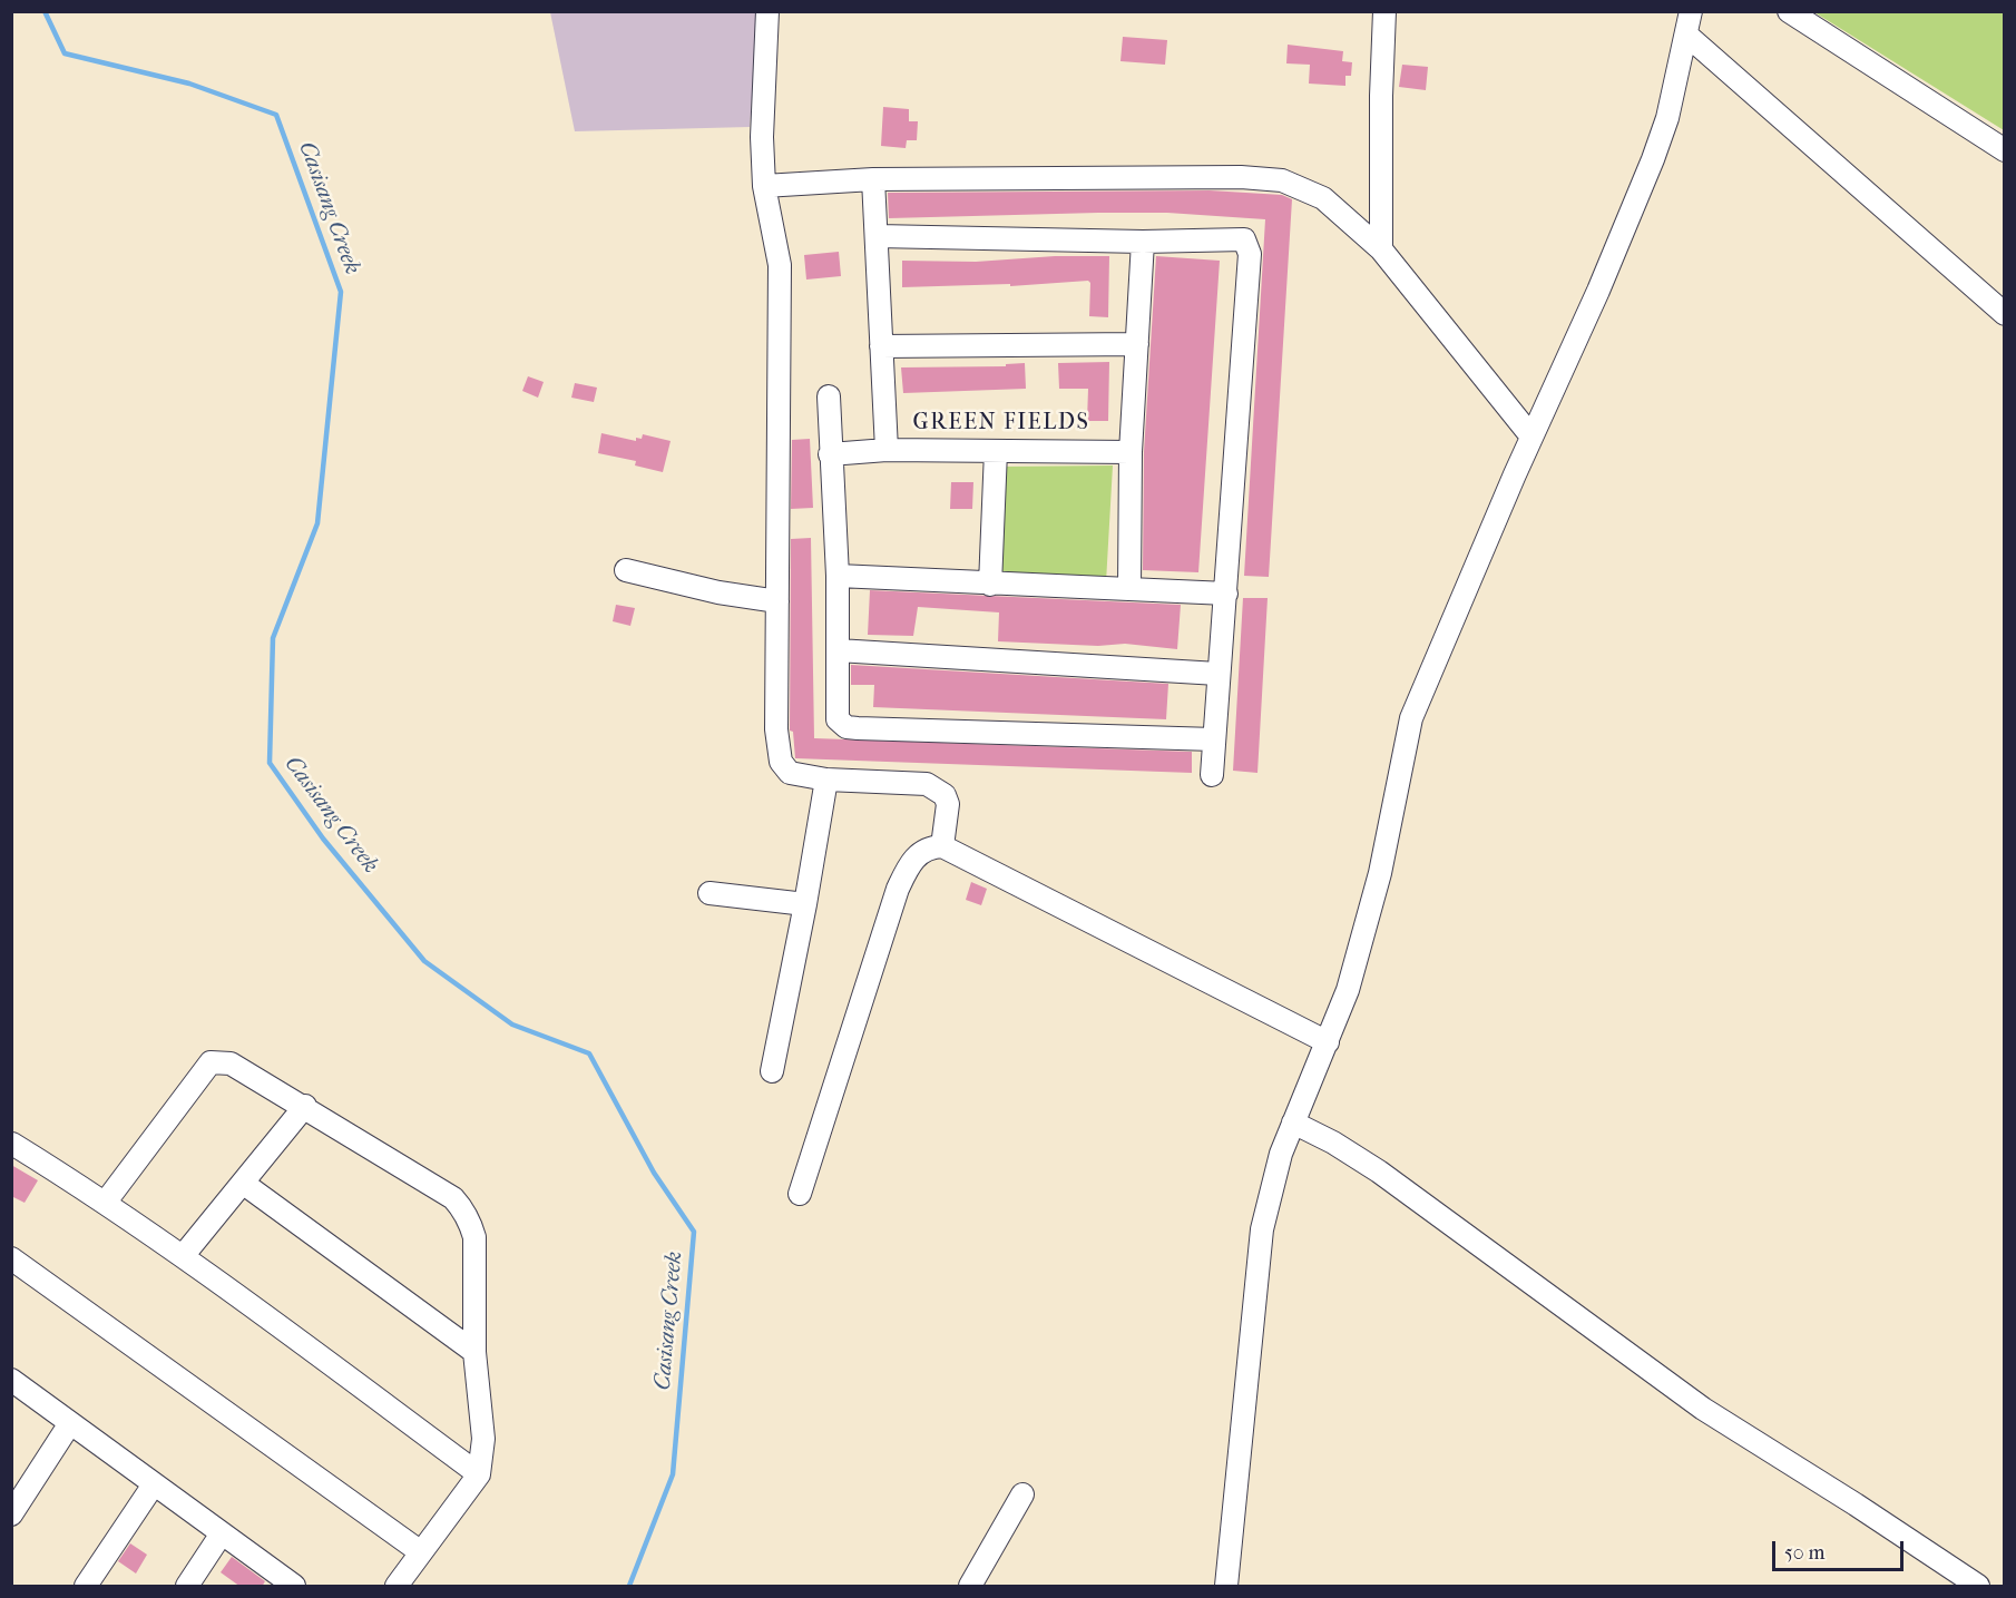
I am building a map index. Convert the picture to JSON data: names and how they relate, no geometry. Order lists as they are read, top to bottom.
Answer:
{
  "districts": ["GREEN FIELDS"],
  "water": ["Casisang Creek"],
  "scale_bar": "50 m"
}
